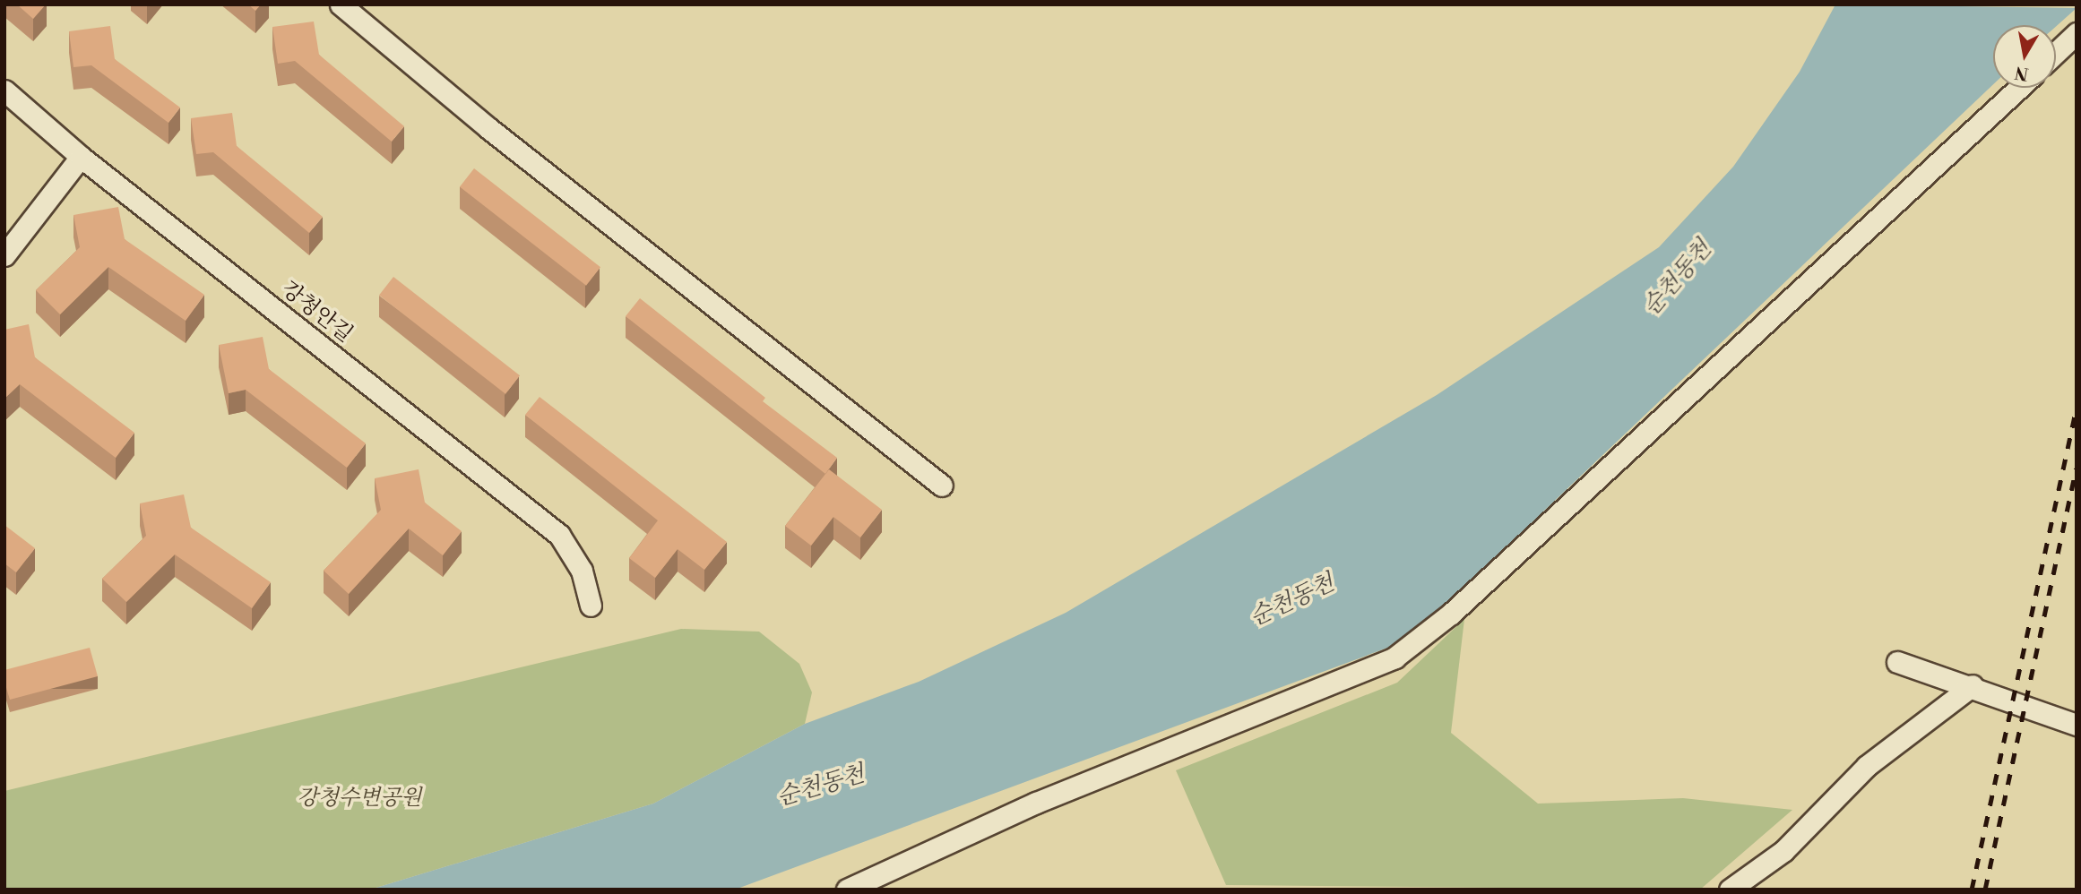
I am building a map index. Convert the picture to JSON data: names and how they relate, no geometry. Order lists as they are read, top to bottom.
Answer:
{
  "streets": {
    "street": ["강청안길"]
  },
  "water": ["순천동천"],
  "parks": ["강청수변공원"],
  "north": "bottom"
}
